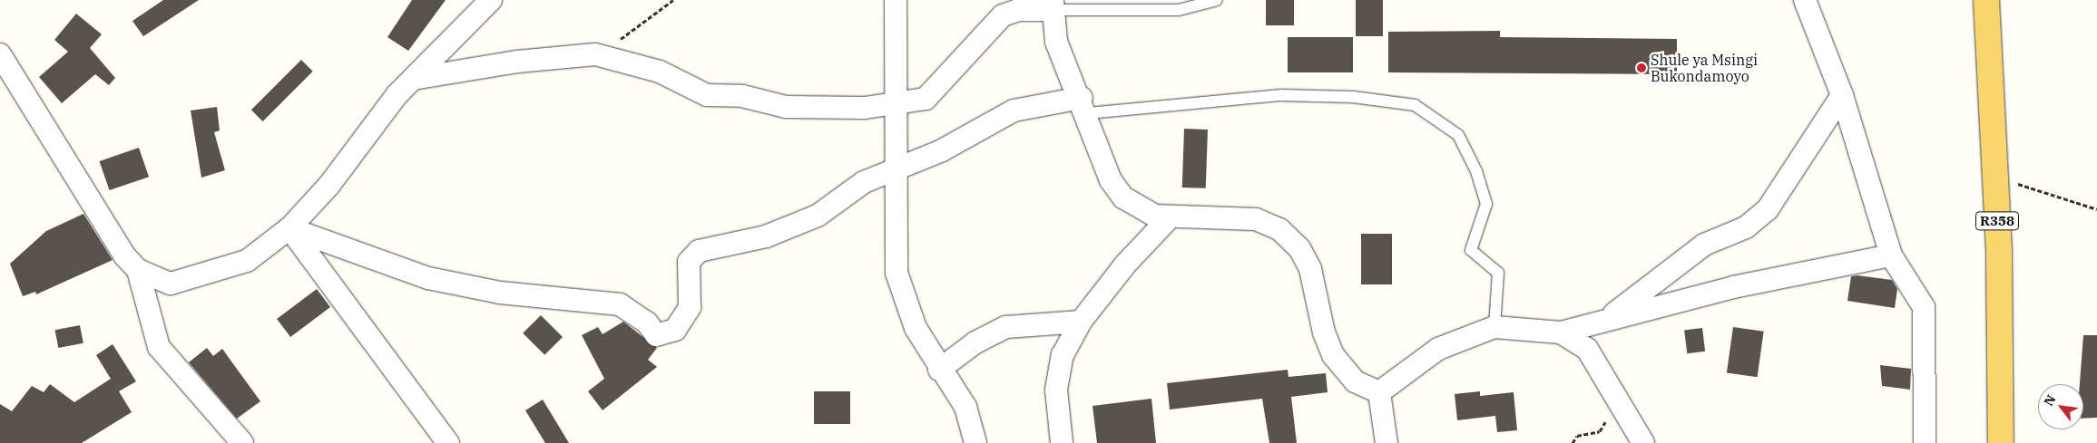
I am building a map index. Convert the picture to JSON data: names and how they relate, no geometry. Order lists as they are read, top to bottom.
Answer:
{
  "streets": {
    "main road": ["R358"]
  },
  "places": ["Shule ya Msingi Bukondamoyo"],
  "north": "top left"
}
